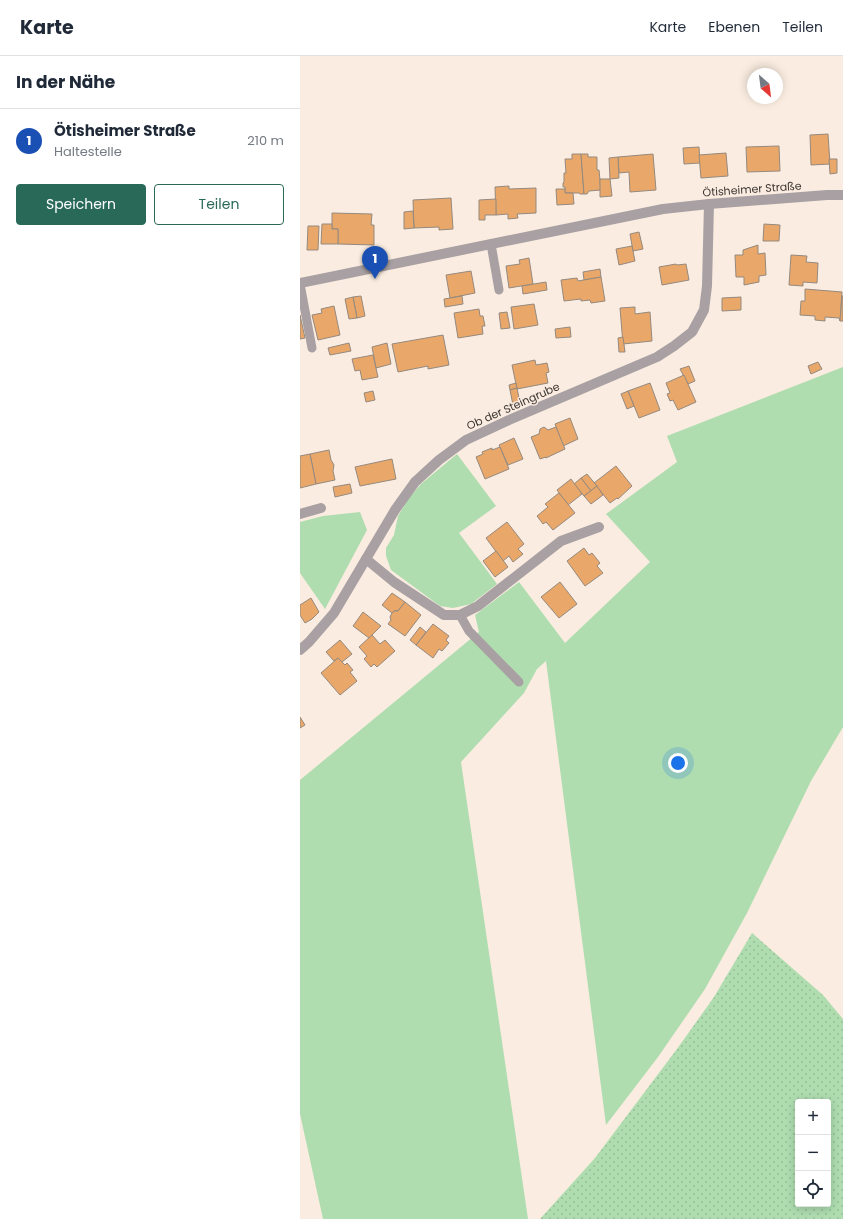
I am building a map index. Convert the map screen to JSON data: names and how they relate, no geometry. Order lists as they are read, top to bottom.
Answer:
{
  "streets": {
    "street": ["Ötisheimer Straße", "Ob der Steingrube"]
  },
  "crossings": [
    ["Ötisheimer Straße", "Ob der Steingrube"]
  ],
  "north": "bottom right",
  "page": {
    "header": "Karte",
    "nav": ["Karte", "Ebenen", "Teilen"],
    "heading": "In der Nähe",
    "list": [
      {
        "mark": "1",
        "name": "Ötisheimer Straße",
        "note": "Haltestelle",
        "value": "210 m"
      }
    ],
    "buttons": ["Speichern", "Teilen"],
    "pins": "1",
    "map_buttons": ["+", "−"]
  }
}
